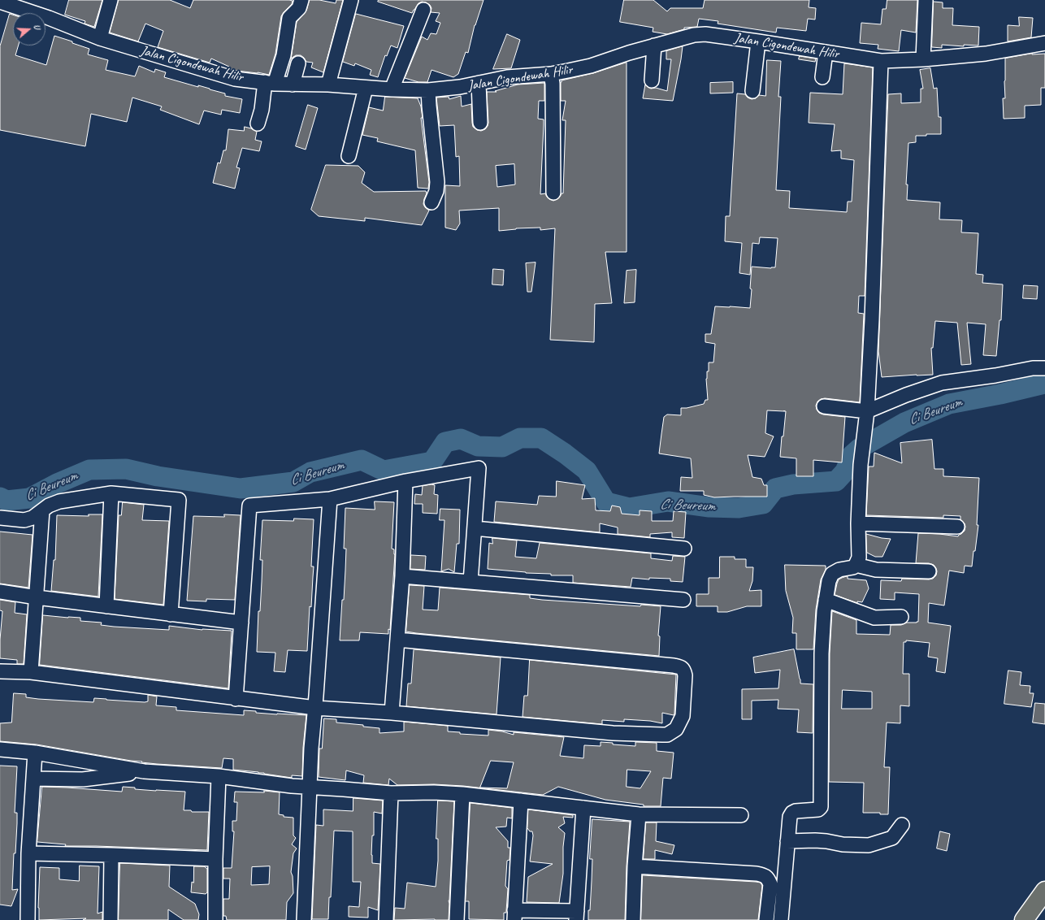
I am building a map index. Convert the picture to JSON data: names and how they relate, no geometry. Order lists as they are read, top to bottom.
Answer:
{
  "streets": {
    "street": ["Jalan Cigondewah Hilir"]
  },
  "water": ["Ci Beureum"],
  "north": "right"
}
